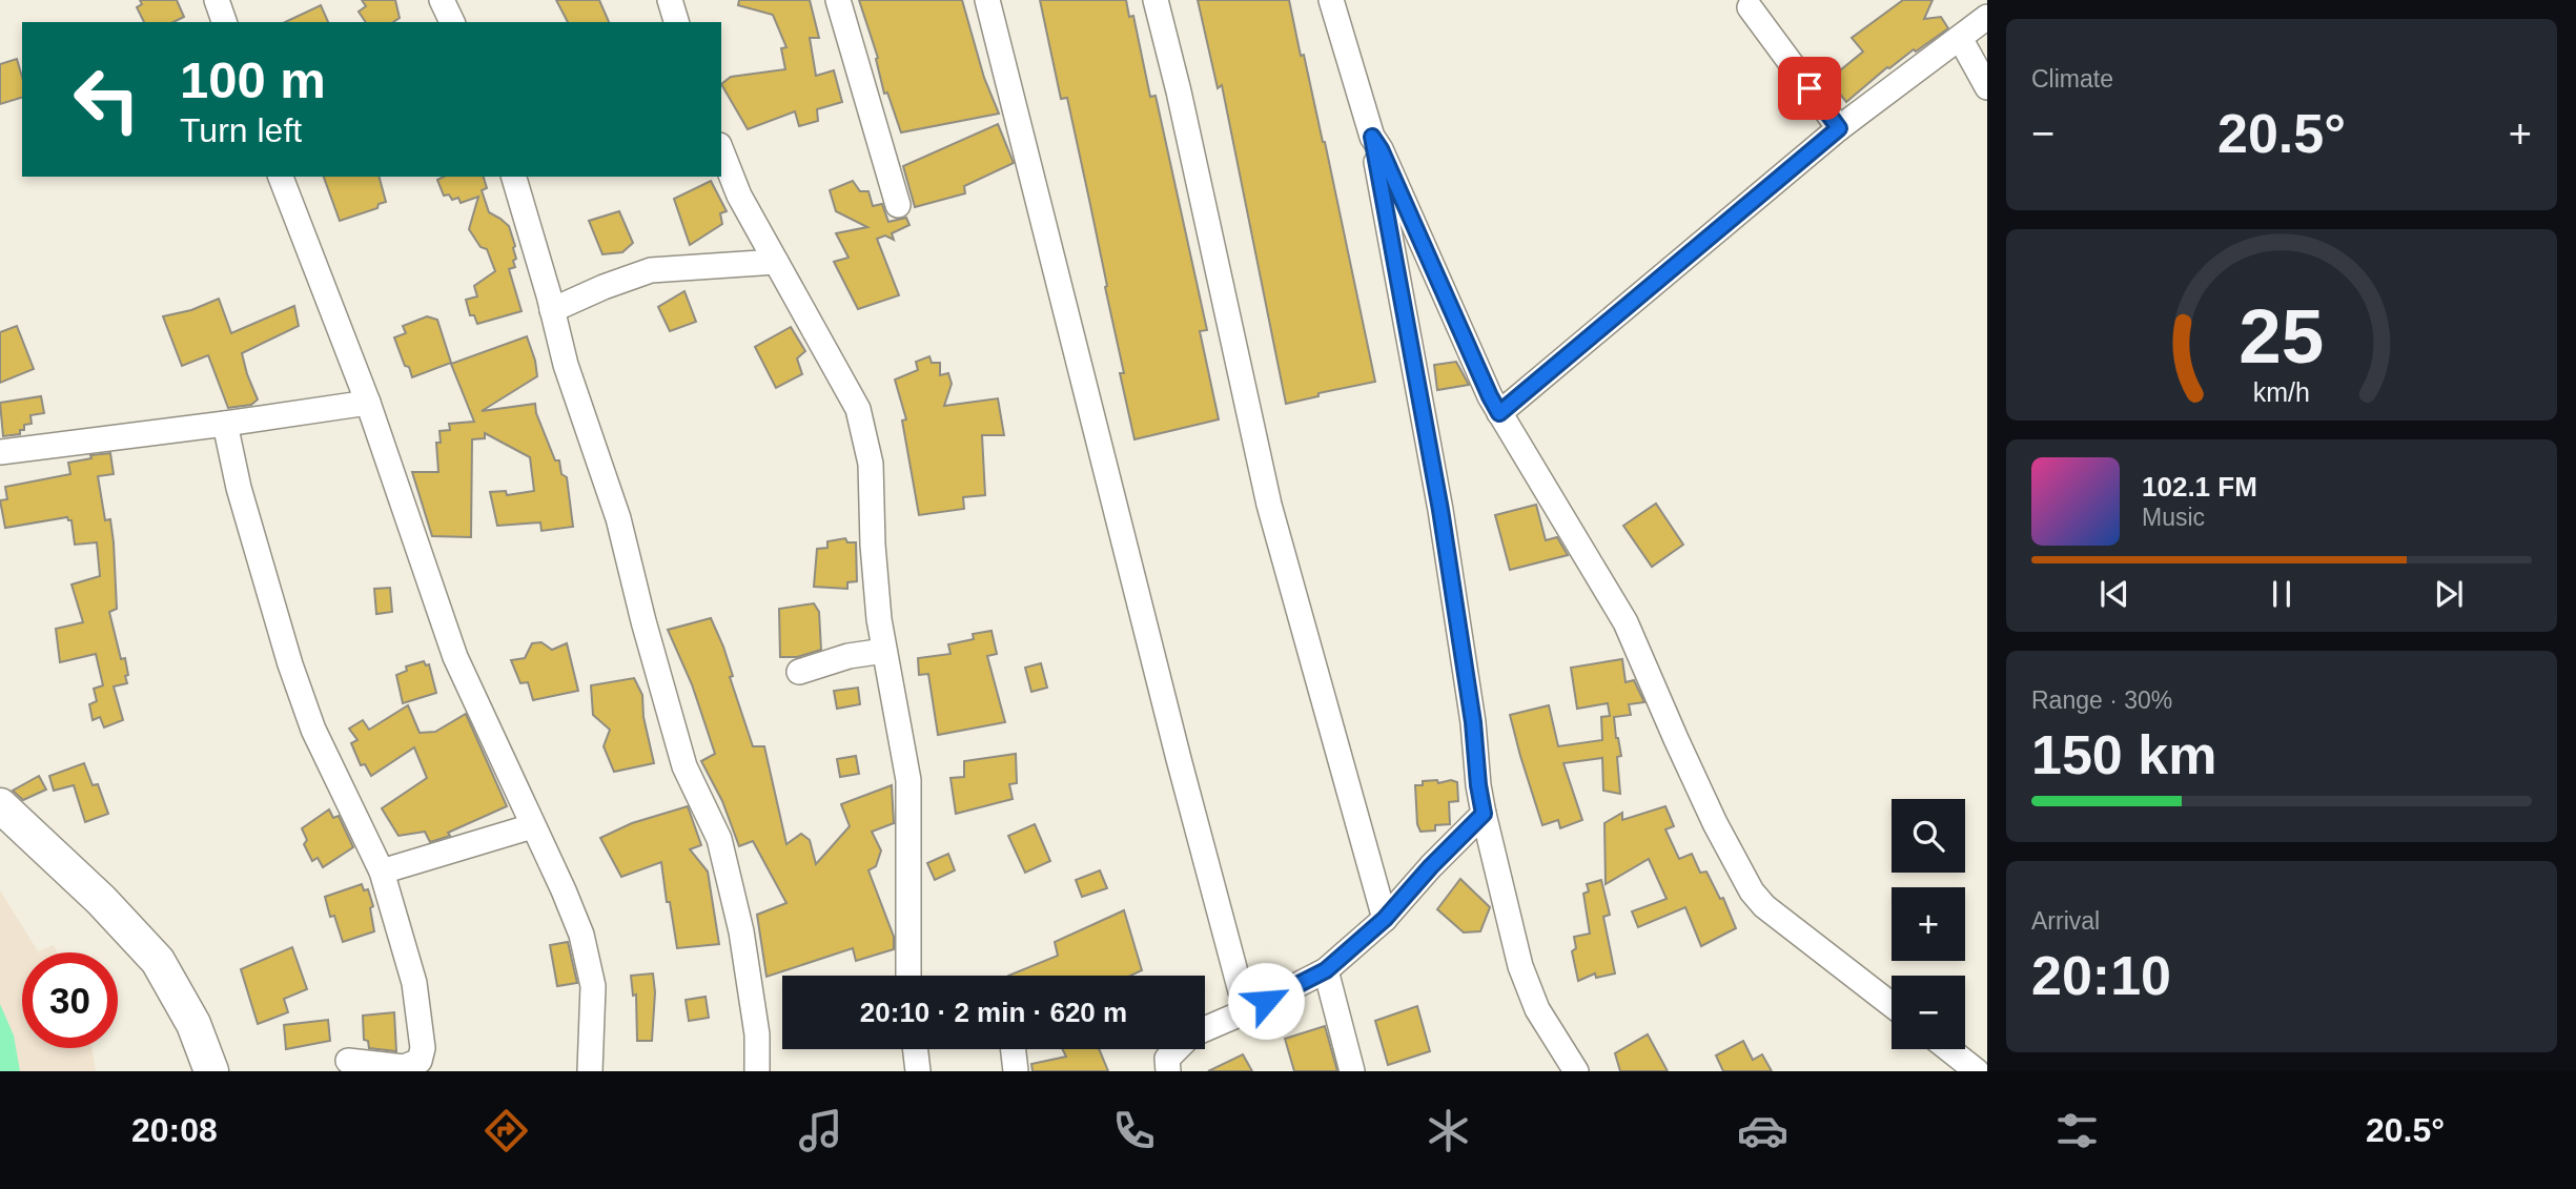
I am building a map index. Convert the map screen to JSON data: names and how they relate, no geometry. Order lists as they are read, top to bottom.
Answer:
{
  "page": {
    "tile": [
      "Climate",
      ["Range · 30%", "150 km"],
      ["Arrival", "20:10"]
    ],
    "turn": ["100 m", "Turn left"],
    "heat": ["−", "20.5°", "+"],
    "song": ["102.1 FM", "Music"],
    "map_buttons": ["+", "−"],
    "limit": "30",
    "trip": "20:10 · 2 min · 620 m",
    "tabs": ["20:08", "20.5°"],
    "gauge": ["25", "km/h"]
  }
}
